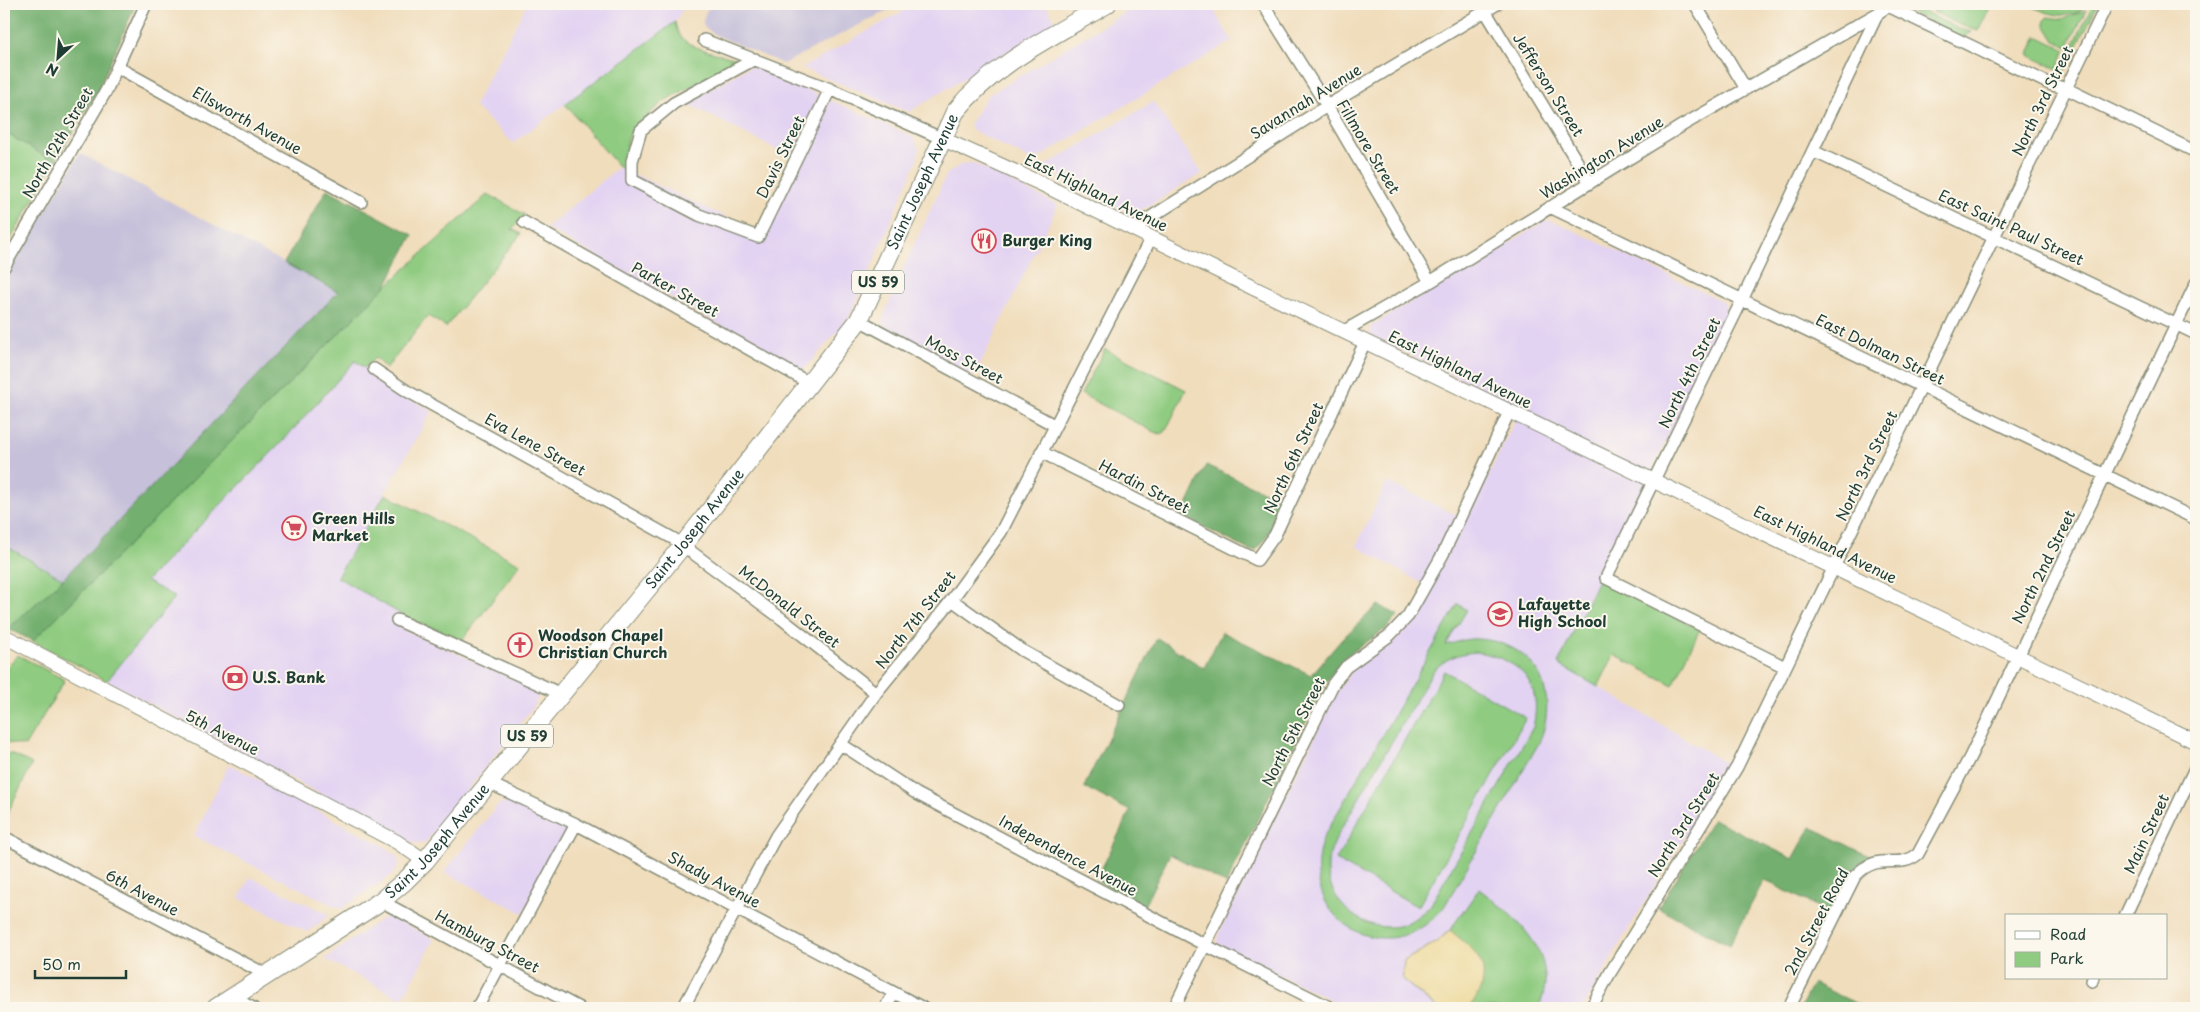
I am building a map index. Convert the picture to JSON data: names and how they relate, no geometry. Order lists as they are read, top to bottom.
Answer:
{
  "streets": {
    "main road": ["Saint Joseph Avenue", "US 59"],
    "street": [
      "Jefferson Street",
      "North 3rd Street",
      "Savannah Avenue",
      "Ellsworth Avenue",
      "North 12th Street",
      "Fillmore Street",
      "Davis Street",
      "Washington Avenue",
      "East Highland Avenue",
      "East Saint Paul Street",
      "Parker Street",
      "East Dolman Street",
      "Moss Street",
      "North 4th Street",
      "Eva Lene Street",
      "North 6th Street",
      "Hardin Street",
      "North 2nd Street",
      "McDonald Street",
      "North 7th Street",
      "North 5th Street",
      "5th Avenue",
      "Main Street",
      "Independence Avenue",
      "Shady Avenue",
      "6th Avenue",
      "2nd Street Road",
      "Hamburg Street"
    ]
  },
  "crossings": [
    ["Jefferson Street", "Savannah Avenue"],
    ["Jefferson Street", "Washington Avenue"],
    ["North 3rd Street", "East Highland Avenue"],
    ["North 3rd Street", "East Saint Paul Street"],
    ["North 3rd Street", "East Dolman Street"],
    ["North 3rd Street", "North 4th Street"],
    ["Savannah Avenue", "Fillmore Street"],
    ["Savannah Avenue", "East Highland Avenue"],
    ["Ellsworth Avenue", "North 12th Street"],
    ["Fillmore Street", "Washington Avenue"],
    ["Davis Street", "East Highland Avenue"],
    ["Washington Avenue", "East Highland Avenue"],
    ["Washington Avenue", "East Dolman Street"],
    ["Washington Avenue", "North 4th Street"],
    ["Saint Joseph Avenue", "East Highland Avenue"],
    ["Saint Joseph Avenue", "Parker Street"],
    ["Saint Joseph Avenue", "Moss Street"],
    ["Saint Joseph Avenue", "Eva Lene Street"],
    ["Saint Joseph Avenue", "McDonald Street"],
    ["Saint Joseph Avenue", "5th Avenue"],
    ["Saint Joseph Avenue", "Shady Avenue"],
    ["Saint Joseph Avenue", "6th Avenue"],
    ["Saint Joseph Avenue", "Hamburg Street"],
    ["East Highland Avenue", "North 4th Street"],
    ["East Highland Avenue", "North 6th Street"],
    ["East Highland Avenue", "North 2nd Street"],
    ["East Highland Avenue", "North 7th Street"],
    ["East Highland Avenue", "North 5th Street"],
    ["East Saint Paul Street", "North 4th Street"],
    ["East Saint Paul Street", "North 2nd Street"],
    ["East Dolman Street", "North 4th Street"],
    ["East Dolman Street", "North 2nd Street"],
    ["Moss Street", "North 7th Street"],
    ["Eva Lene Street", "McDonald Street"],
    ["North 6th Street", "Hardin Street"],
    ["Hardin Street", "North 7th Street"],
    ["North 2nd Street", "2nd Street Road"],
    ["McDonald Street", "North 7th Street"],
    ["North 7th Street", "Independence Avenue"],
    ["North 7th Street", "Shady Avenue"],
    ["North 5th Street", "Independence Avenue"]
  ],
  "places": {
    "restaurant": ["Burger King"],
    "supermarket": ["Green Hills Market"],
    "school or university": ["Lafayette High School"],
    "church": ["Woodson Chapel Christian Church"],
    "bank": ["U.S. Bank"]
  },
  "legend": ["Road", "Park"],
  "scale_bar": "50 m",
  "north": "bottom left"
}
